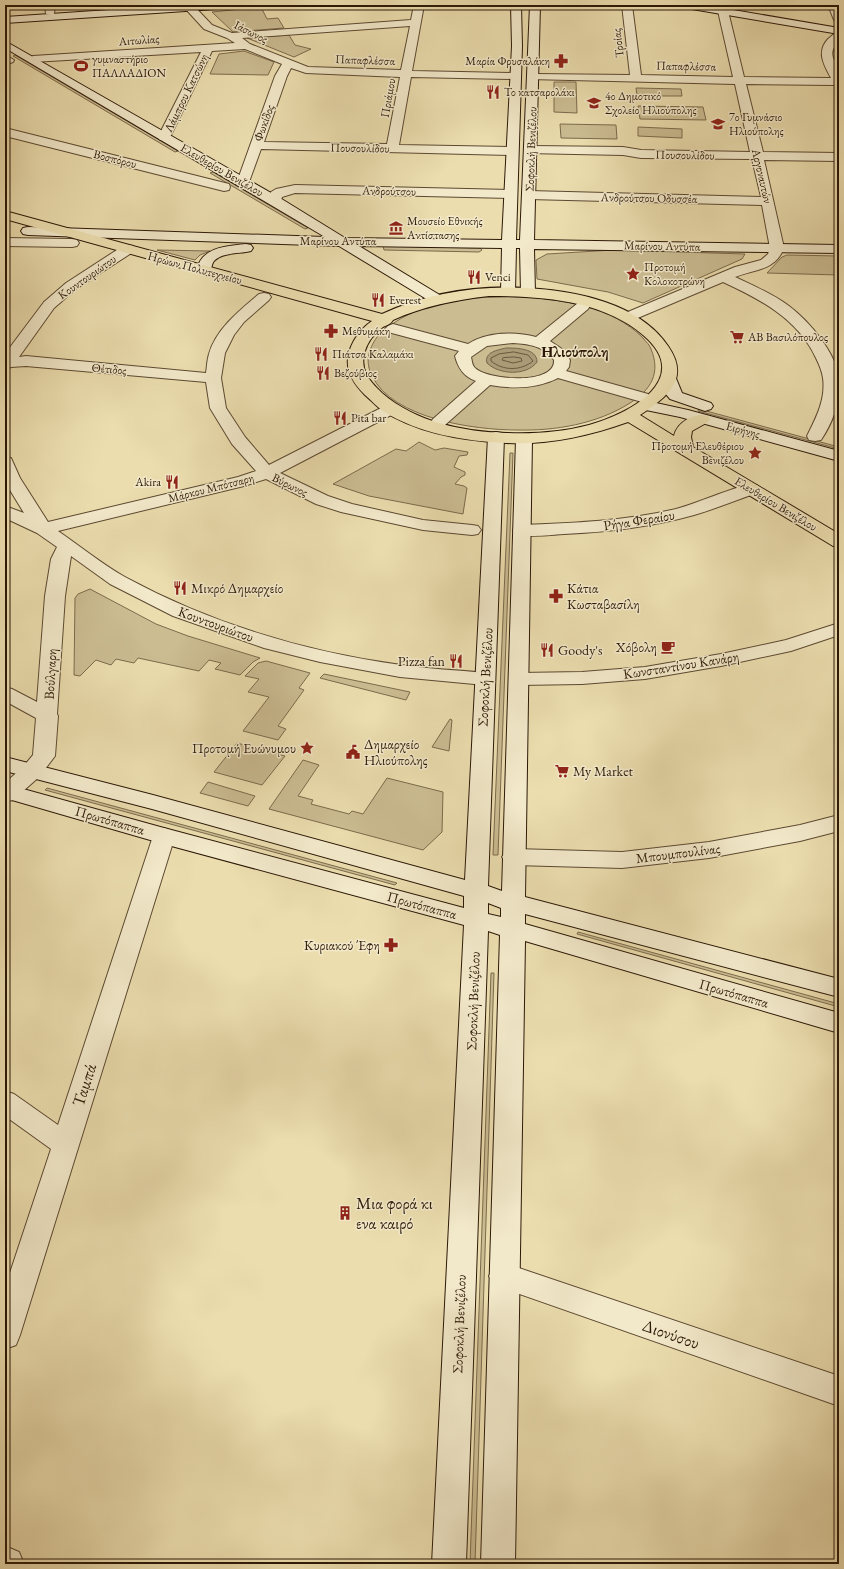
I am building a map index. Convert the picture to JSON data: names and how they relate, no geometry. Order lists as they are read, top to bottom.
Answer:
{
  "streets": {
    "main road": ["Ελευθερίου Βενιζέλου", "Ηρώων Πολυτεχνείου"],
    "street": [
      "Ιάσωνος",
      "Αιτωλίας",
      "Τροίας",
      "Παπαφλέσσα",
      "Λάμπρου Κατσώνη",
      "Πριάμου",
      "Φωκίδος",
      "Πουσουλίδου",
      "Σοφοκλή Βενιζέλου",
      "Βοσπόρου",
      "Αργοναυτών",
      "Ανδρούτσου",
      "Ανδρούτσου Οδυσσέα",
      "Μαρίνου Αντύπα",
      "Κουντουριώτου",
      "Θέτιδος",
      "Ειρήνης",
      "Βύρωνος",
      "Μάρκου Μπότσαρη",
      "Ρήγα Φεραίου",
      "Κωνσταντίνου Κανάρη",
      "Βούλγαρη",
      "Πρωτόπαππα",
      "Μπουμπουλίνας",
      "Ταμπά",
      "Διονύσου"
    ]
  },
  "crossings": [
    ["Ιάσωνος", "Αιτωλίας"],
    ["Ιάσωνος", "Παπαφλέσσα"],
    ["Ιάσωνος", "Φωκίδος"],
    ["Αιτωλίας", "Λάμπρου Κατσώνη"],
    ["Αιτωλίας", "Ελευθερίου Βενιζέλου"],
    ["Τροίας", "Παπαφλέσσα"],
    ["Παπαφλέσσα", "Πριάμου"],
    ["Παπαφλέσσα", "Φωκίδος"],
    ["Παπαφλέσσα", "Σοφοκλή Βενιζέλου"],
    ["Παπαφλέσσα", "Αργοναυτών"],
    ["Λάμπρου Κατσώνη", "Ελευθερίου Βενιζέλου"],
    ["Πριάμου", "Πουσουλίδου"],
    ["Φωκίδος", "Πουσουλίδου"],
    ["Φωκίδος", "Ελευθερίου Βενιζέλου"],
    ["Πουσουλίδου", "Σοφοκλή Βενιζέλου"],
    ["Πουσουλίδου", "Αργοναυτών"],
    ["Σοφοκλή Βενιζέλου", "Ανδρούτσου"],
    ["Σοφοκλή Βενιζέλου", "Ανδρούτσου Οδυσσέα"],
    ["Σοφοκλή Βενιζέλου", "Μαρίνου Αντύπα"],
    ["Σοφοκλή Βενιζέλου", "Κουντουριώτου"],
    ["Σοφοκλή Βενιζέλου", "Πρωτόπαππα"],
    ["Βοσπόρου", "Ελευθερίου Βενιζέλου"],
    ["Ελευθερίου Βενιζέλου", "Ανδρούτσου"],
    ["Ελευθερίου Βενιζέλου", "Μαρίνου Αντύπα"],
    ["Ελευθερίου Βενιζέλου", "Ρήγα Φεραίου"],
    ["Αργοναυτών", "Ανδρούτσου Οδυσσέα"],
    ["Αργοναυτών", "Μαρίνου Αντύπα"],
    ["Μαρίνου Αντύπα", "Ηρώων Πολυτεχνείου"],
    ["Μαρίνου Αντύπα", "Κουντουριώτου"],
    ["Ηρώων Πολυτεχνείου", "Κουντουριώτου"],
    ["Ηρώων Πολυτεχνείου", "Βύρωνος"],
    ["Κουντουριώτου", "Θέτιδος"],
    ["Κουντουριώτου", "Μάρκου Μπότσαρη"],
    ["Κουντουριώτου", "Βούλγαρη"],
    ["Θέτιδος", "Βύρωνος"],
    ["Βύρωνος", "Μάρκου Μπότσαρη"],
    ["Βούλγαρη", "Πρωτόπαππα"],
    ["Πρωτόπαππα", "Ταμπά"]
  ],
  "districts": ["Ηλιούπολη"],
  "places": {
    "pharmacy": [
      "Μαρία Φρυσαλάκη",
      "Μεθυμάκη",
      "Κάτια Κωσταβασίλη",
      "Κυριακού Έφη"
    ],
    "sports": ["γυμναστήριο ΠΑΛΛΑΔΙΟΝ"],
    "restaurant": [
      "Το κατσαρολάκι",
      "Venci",
      "Everest",
      "Πιάτσα Καλαμάκι",
      "Βεζούβιος",
      "Pita bar",
      "Akira",
      "Μικρό Δημαρχείο",
      "Goody's",
      "Pizza fan"
    ],
    "school or university": ["4ο Δημοτικό Σχολείο Ηλιούπολης", "7ο Γυμνάσιο Ηλιούπολης"],
    "museum": ["Μουσείο Εθνικής Αντίστασης"],
    "place": ["Προτομή Κολοκοτρώνη", "Προτομή Ελευθέριου Βενιζέλου", "Προτομή Ευώνυμου"],
    "supermarket": ["ΑΒ Βασιλόπουλος", "My Market"],
    "cafe": ["Χόβολη"],
    "public building": ["Δημαρχείο Ηλιούπολης"],
    "building": ["Μια φορά κι ενα καιρό"]
  }
}
